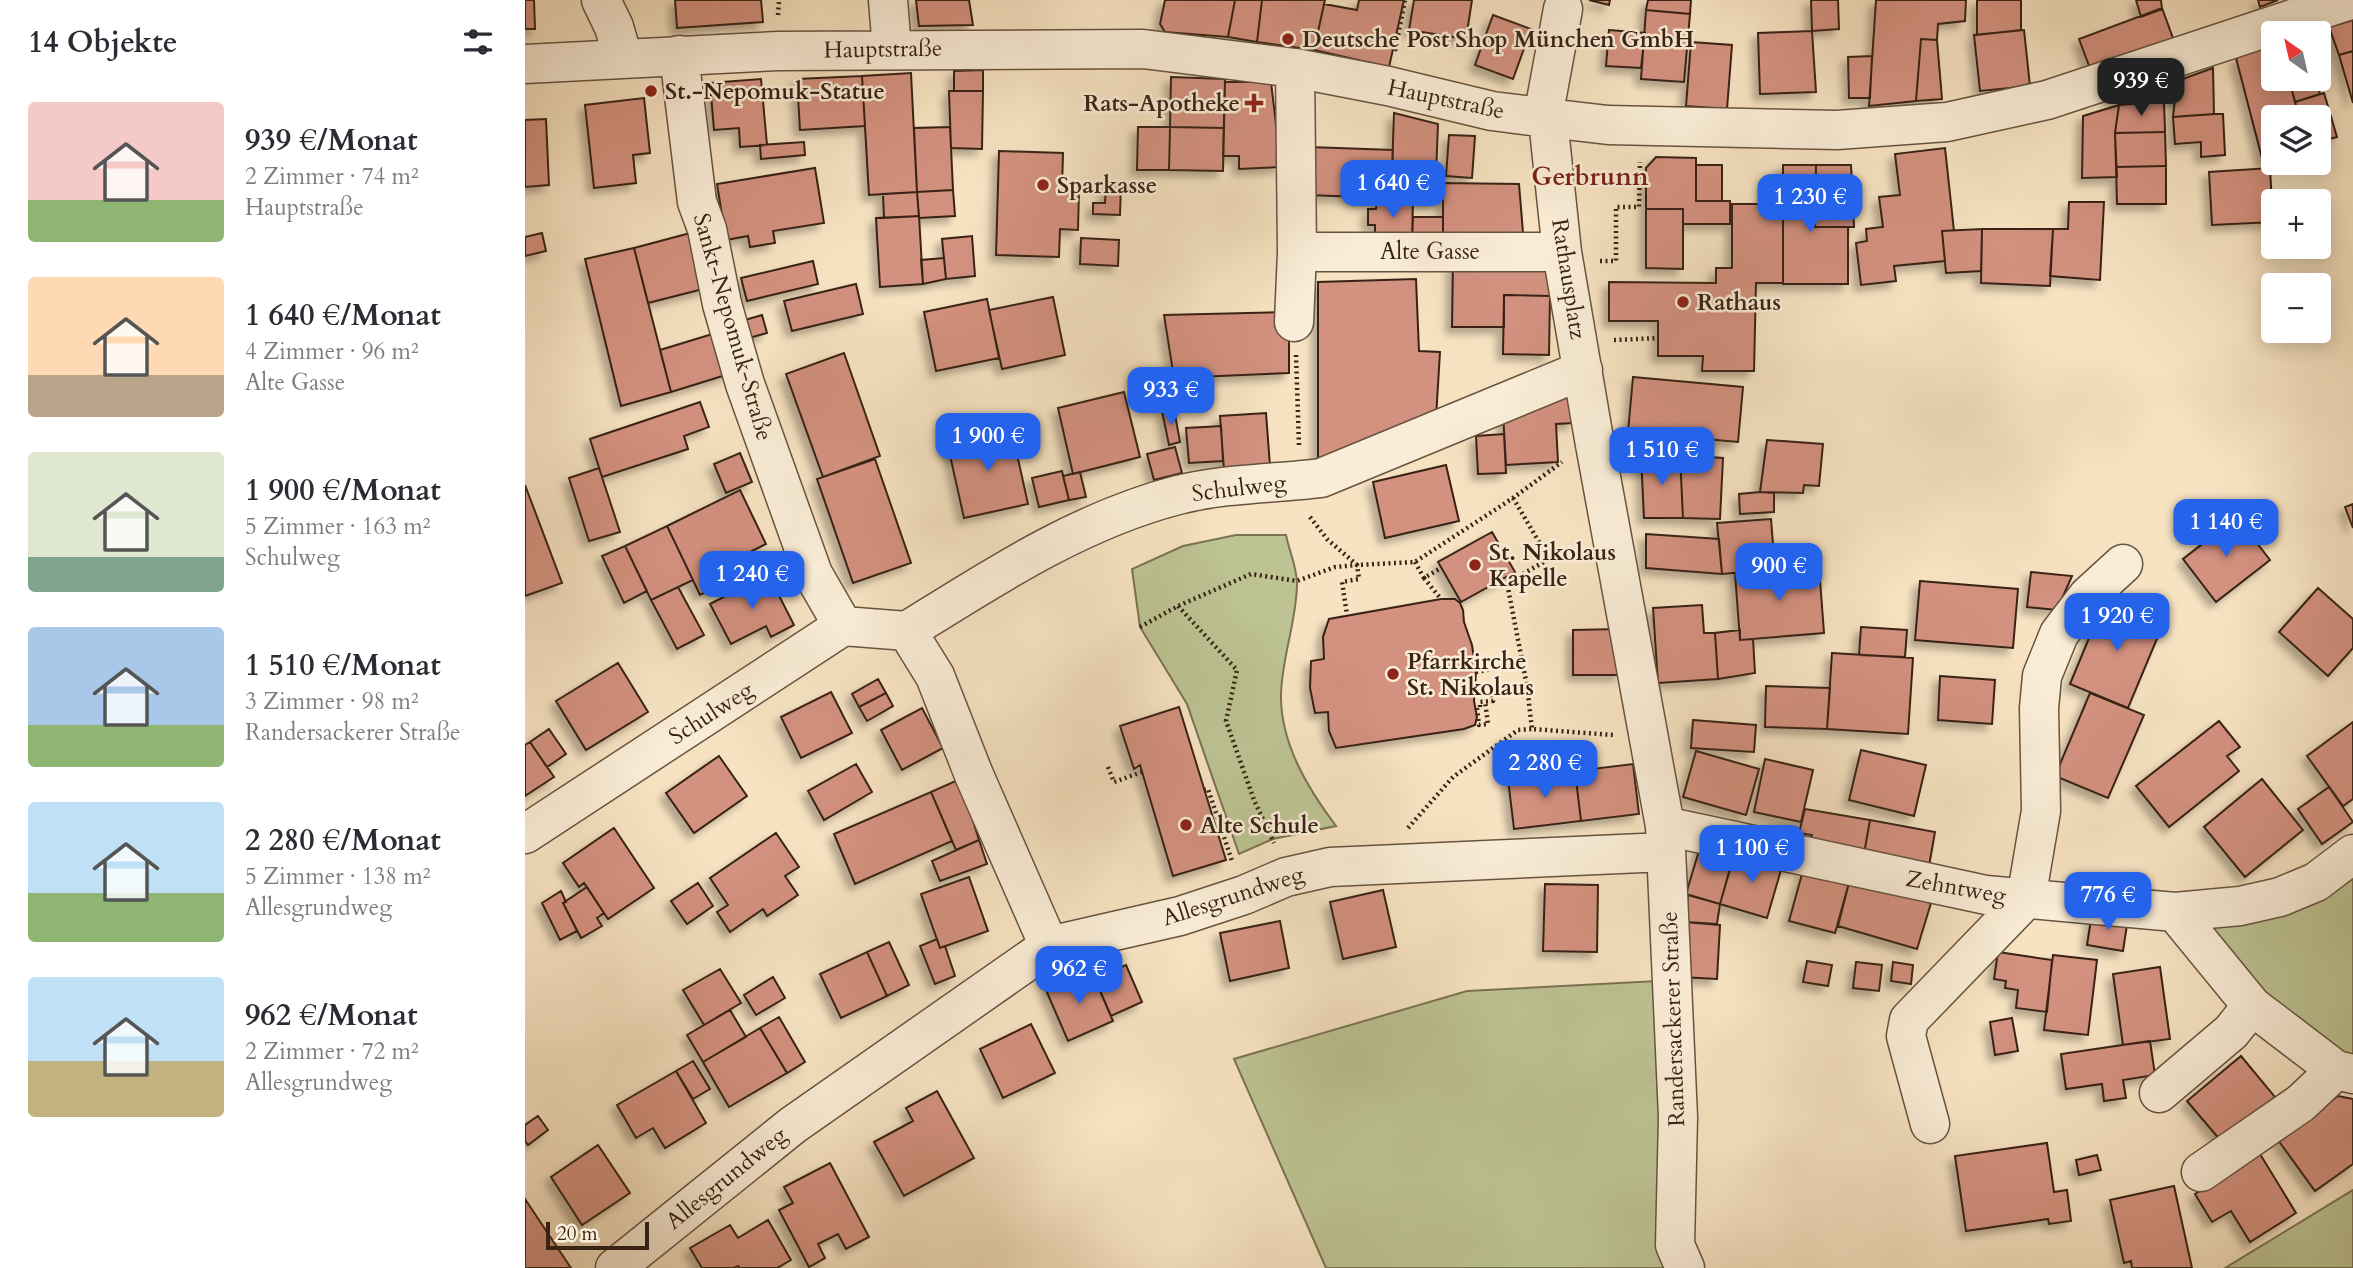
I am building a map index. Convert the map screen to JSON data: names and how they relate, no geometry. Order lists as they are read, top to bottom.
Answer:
{
  "streets": {
    "street": [
      "Hauptstraße",
      "Alte Gasse",
      "Rathausplatz",
      "Sankt-Nepomuk-Straße",
      "Schulweg",
      "Zehntweg",
      "Allesgrundweg",
      "Randersackerer Straße"
    ]
  },
  "crossings": [
    ["Hauptstraße", "Rathausplatz"],
    ["Hauptstraße", "Sankt-Nepomuk-Straße"],
    ["Alte Gasse", "Rathausplatz"],
    ["Rathausplatz", "Schulweg"],
    ["Rathausplatz", "Randersackerer Straße"],
    ["Sankt-Nepomuk-Straße", "Schulweg"],
    ["Zehntweg", "Allesgrundweg"],
    ["Zehntweg", "Randersackerer Straße"],
    ["Allesgrundweg", "Randersackerer Straße"]
  ],
  "districts": ["Gerbrunn"],
  "places": {
    "other": [
      "Deutsche Post Shop München GmbH",
      "St.-Nepomuk-Statue",
      "Sparkasse",
      "Rathaus",
      "St. Nikolaus Kapelle",
      "Pfarrkirche St. Nikolaus",
      "Alte Schule"
    ],
    "health": ["Rats-Apotheke"]
  },
  "scale_bar": "20 m",
  "north": "top left",
  "page": {
    "heading": "14 Objekte",
    "map_buttons": ["+", "−"],
    "price": [
      "939 €",
      "1 640 €",
      "1 230 €",
      "933 €",
      "1 900 €",
      "1 510 €",
      "1 140 €",
      "900 €",
      "1 240 €",
      "1 920 €",
      "2 280 €",
      "1 100 €",
      "776 €",
      "962 €"
    ],
    "list": [
      {
        "name": "939 €/Monat",
        "note": "2 Zimmer · 74 m² · Hauptstraße"
      },
      {
        "name": "1 640 €/Monat",
        "note": "4 Zimmer · 96 m² · Alte Gasse"
      },
      {
        "name": "1 900 €/Monat",
        "note": "5 Zimmer · 163 m² · Schulweg"
      },
      {
        "name": "1 510 €/Monat",
        "note": "3 Zimmer · 98 m² · Randersackerer Straße"
      },
      {
        "name": "2 280 €/Monat",
        "note": "5 Zimmer · 138 m² · Allesgrundweg"
      },
      {
        "name": "962 €/Monat",
        "note": "2 Zimmer · 72 m² · Allesgrundweg"
      }
    ],
    "scale": "20 m"
  }
}
